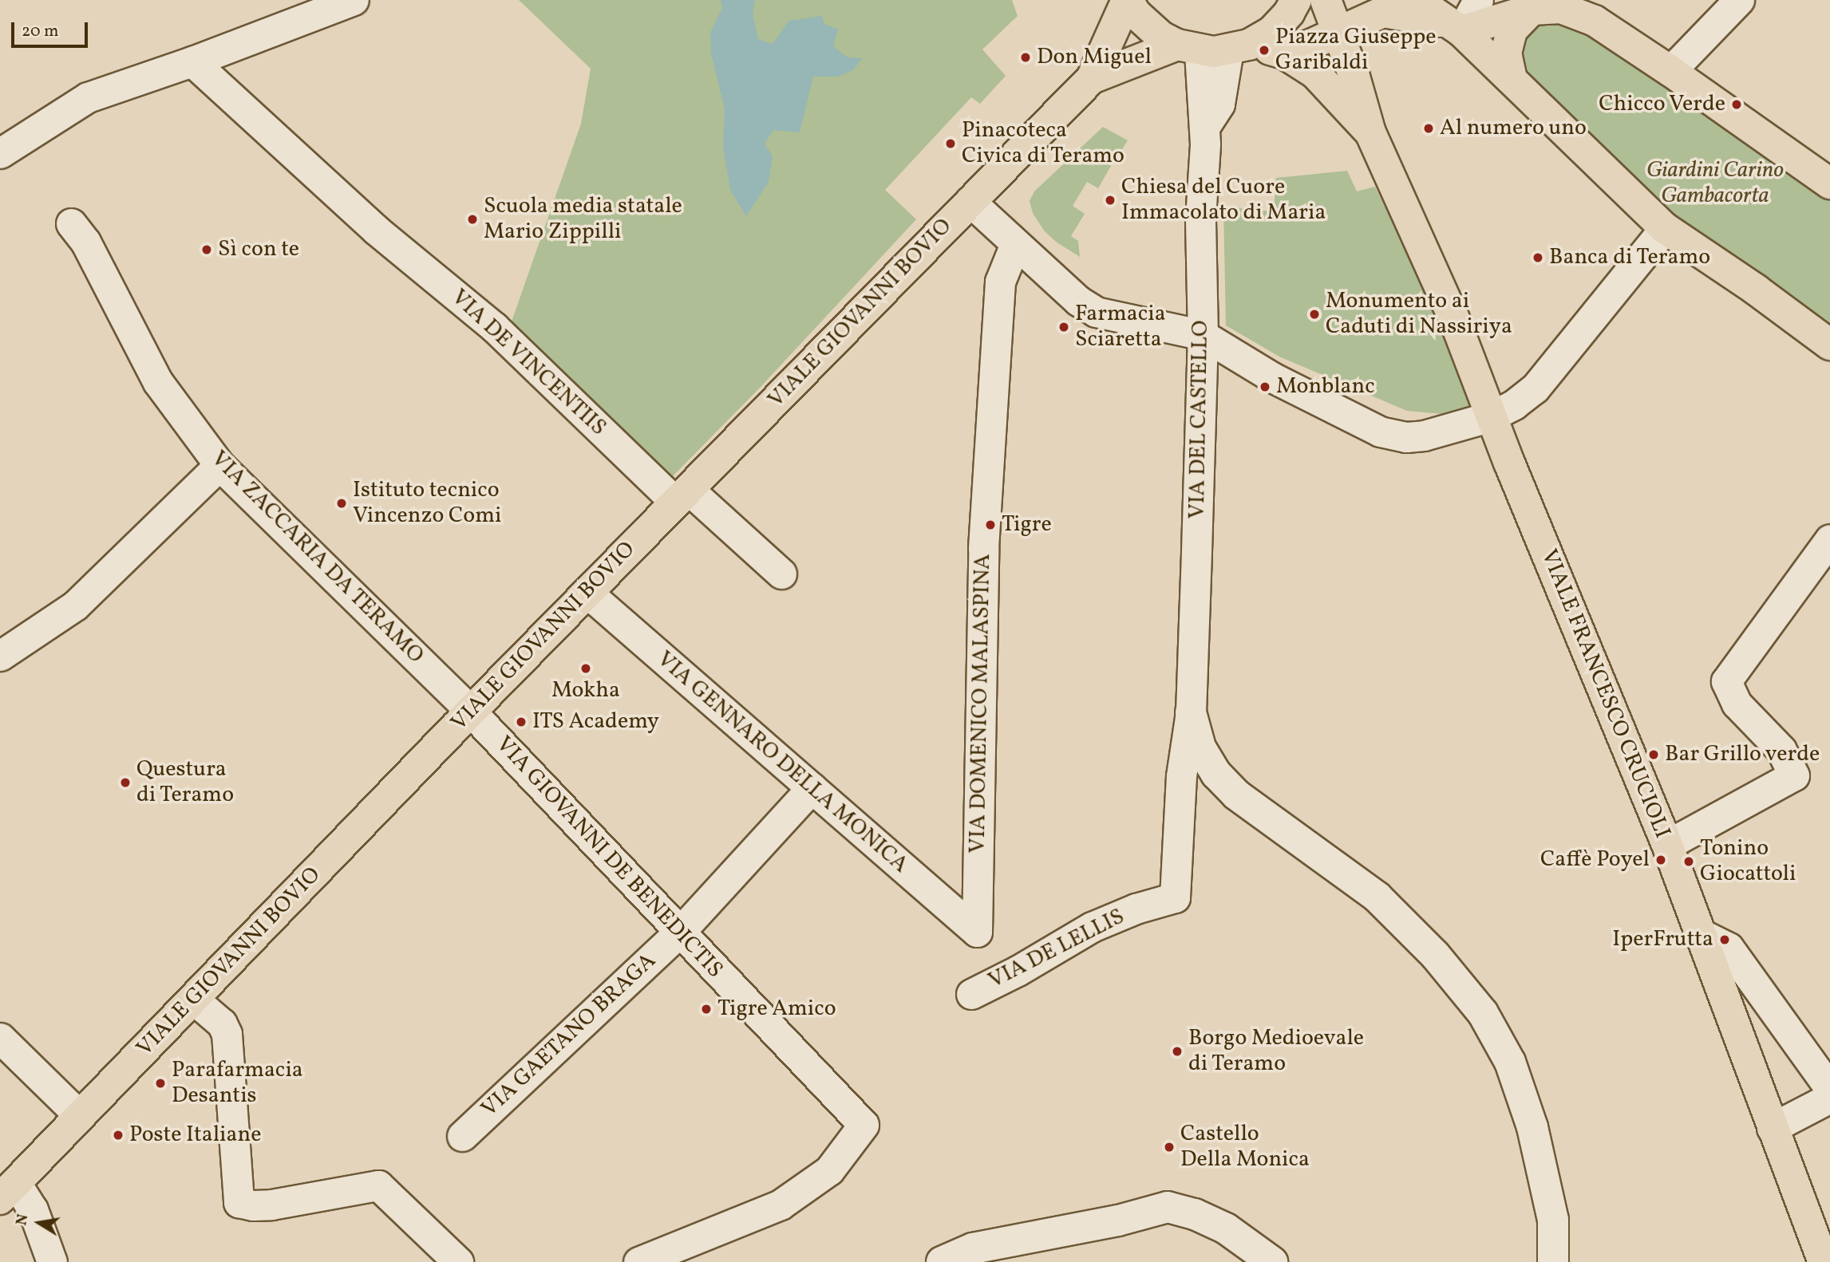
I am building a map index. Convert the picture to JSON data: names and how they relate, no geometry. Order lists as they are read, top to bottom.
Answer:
{
  "streets": {
    "main road": ["VIALE GIOVANNI BOVIO", "VIALE FRANCESCO CRUCIOLI"],
    "street": [
      "VIA DE VINCENTIIS",
      "VIA DEL CASTELLO",
      "VIA ZACCARIA DA TERAMO",
      "VIA DOMENICO MALASPINA",
      "VIA GENNARO DELLA MONICA",
      "VIA GIOVANNI DE BENEDICTIS",
      "VIA DE LELLIS",
      "VIA GAETANO BRAGA"
    ]
  },
  "crossings": [
    ["VIALE GIOVANNI BOVIO", "VIA DE VINCENTIIS"],
    ["VIALE GIOVANNI BOVIO", "VIA ZACCARIA DA TERAMO"],
    ["VIALE GIOVANNI BOVIO", "VIA GENNARO DELLA MONICA"],
    ["VIALE GIOVANNI BOVIO", "VIA GIOVANNI DE BENEDICTIS"],
    ["VIA DEL CASTELLO", "VIALE FRANCESCO CRUCIOLI"],
    ["VIA DEL CASTELLO", "VIA DE LELLIS"],
    ["VIA ZACCARIA DA TERAMO", "VIA GIOVANNI DE BENEDICTIS"],
    ["VIA DOMENICO MALASPINA", "VIA GENNARO DELLA MONICA"],
    ["VIA GENNARO DELLA MONICA", "VIA GAETANO BRAGA"],
    ["VIA GIOVANNI DE BENEDICTIS", "VIA GAETANO BRAGA"]
  ],
  "parks": ["Giardini Carino Gambacorta"],
  "places": [
    "Piazza Giuseppe Garibaldi",
    "Don Miguel",
    "Chicco Verde",
    "Al numero uno",
    "Pinacoteca Civica di Teramo",
    "Chiesa del Cuore Immacolato di Maria",
    "Scuola media statale Mario Zippilli",
    "Sì con te",
    "Banca di Teramo",
    "Monumento ai Caduti di Nassiriya",
    "Farmacia Sciaretta",
    "Monblanc",
    "Istituto tecnico Vincenzo Comi",
    "Tigre",
    "Mokha",
    "ITS Academy",
    "Bar Grillo verde",
    "Questura di Teramo",
    "Caffè Poyel",
    "Tonino Giocattoli",
    "IperFrutta",
    "Tigre Amico",
    "Borgo Medioevale di Teramo",
    "Parafarmacia Desantis",
    "Poste Italiane",
    "Castello Della Monica"
  ],
  "scale_bar": "20 m",
  "north": "left"
}
